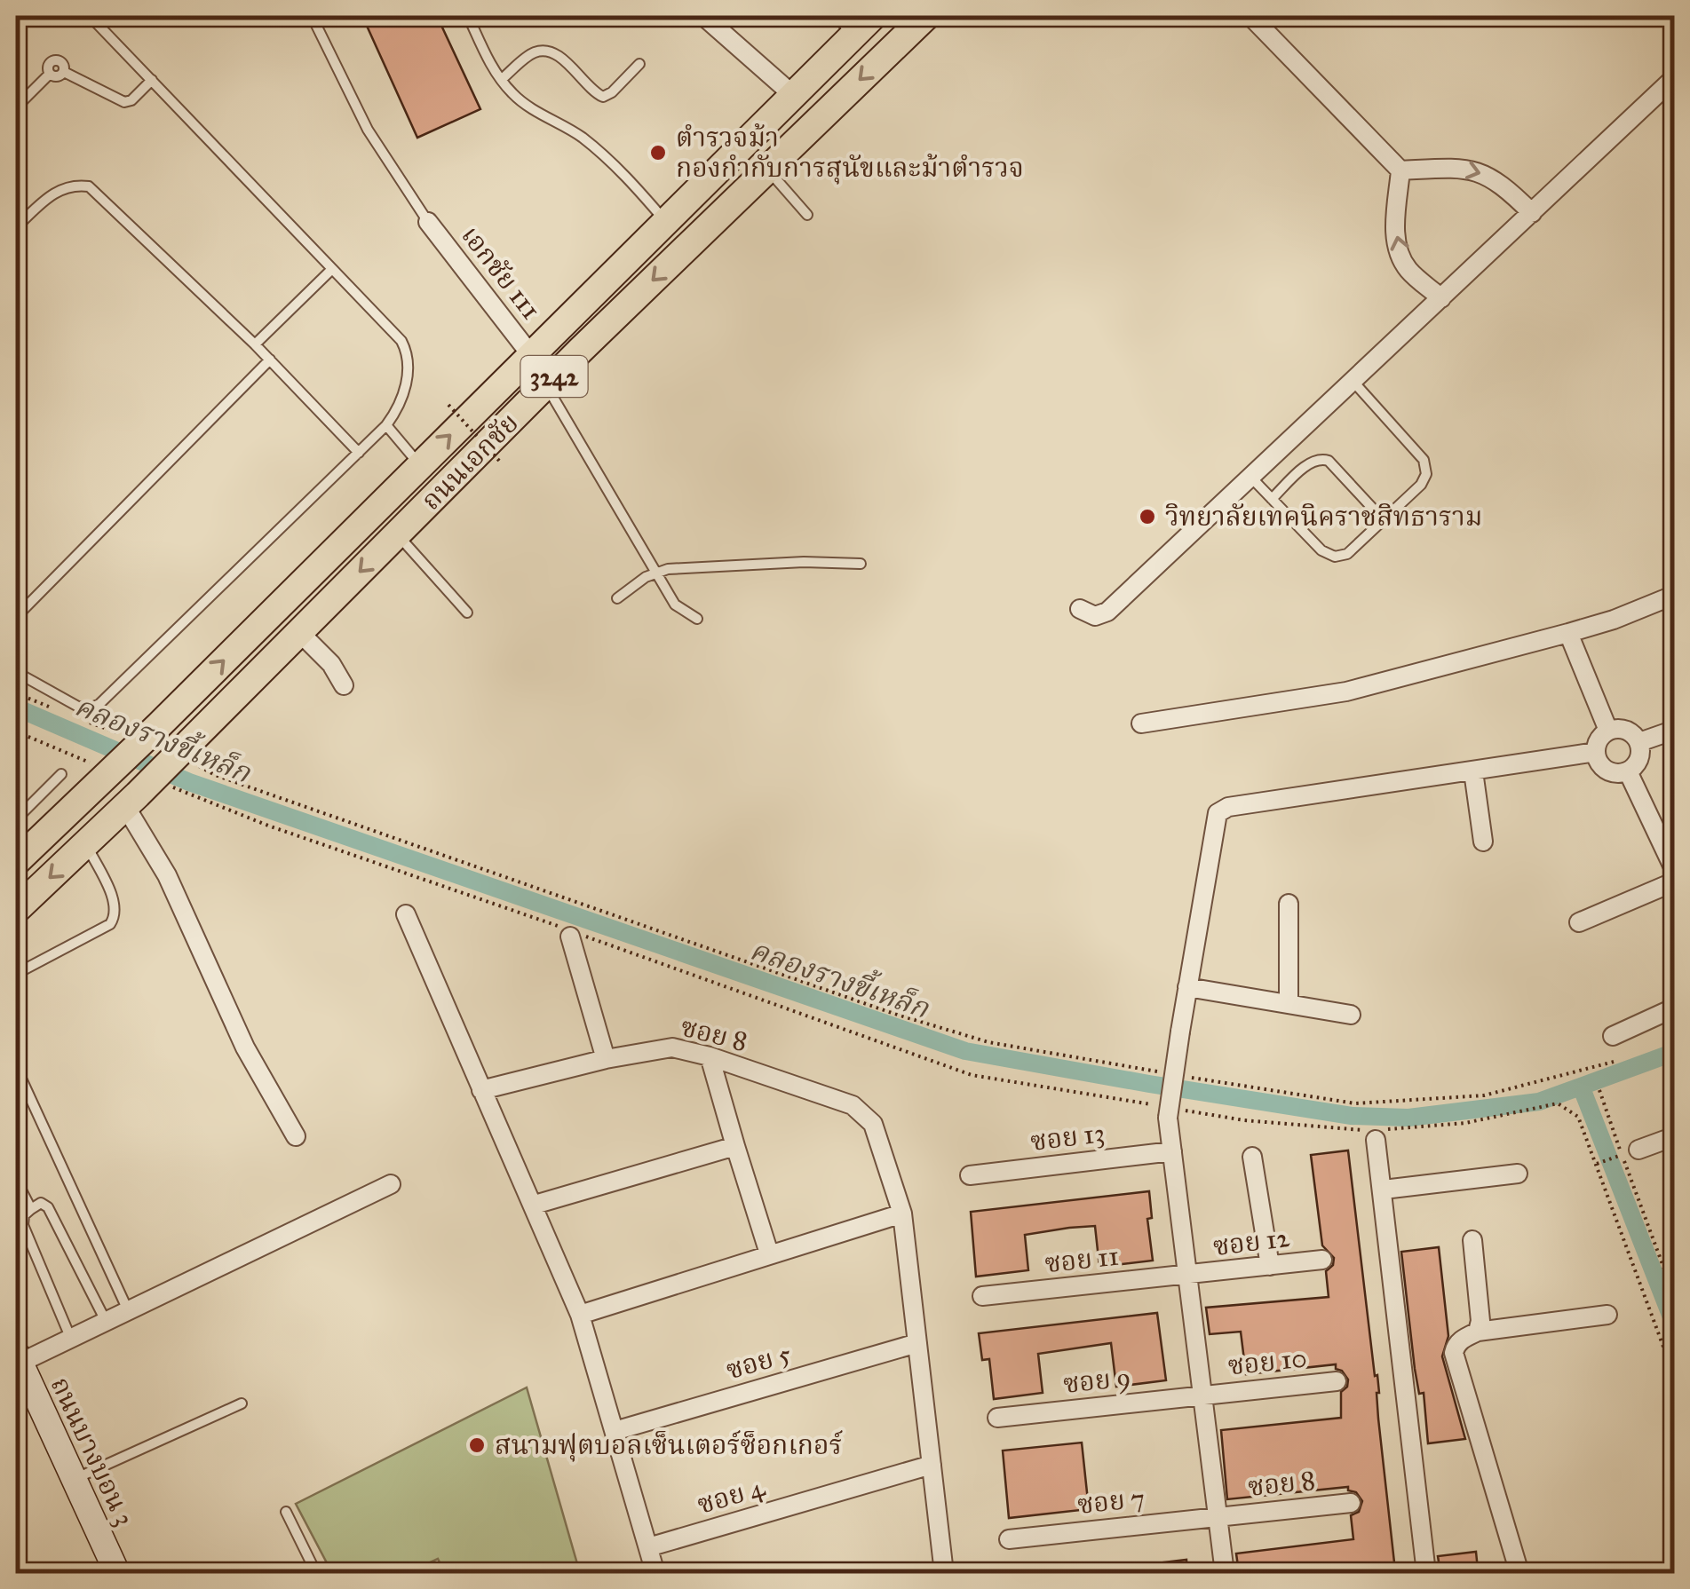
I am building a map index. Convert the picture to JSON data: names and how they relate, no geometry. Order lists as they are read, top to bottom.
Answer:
{
  "streets": {
    "main road": ["3242", "ถนนเอกชัย", "ถนนบางบอน 3"],
    "street": [
      "เอกชัย 111",
      "ซอย 8",
      "ซอย 13",
      "ซอย 12",
      "ซอย 11",
      "ซอย 5",
      "ซอย 10",
      "ซอย 9",
      "ซอย 4",
      "ซอย 7"
    ]
  },
  "crossings": [
    ["เอกชัย 111", "ถนนเอกชัย"],
    ["ซอย 8", "ซอย 7"],
    ["ซอย 12", "ซอย 11"],
    ["ซอย 10", "ซอย 9"]
  ],
  "water": ["คลองรางขี้เหล็ก"],
  "places": ["ตำรวจม้า กองกำกับการสุนัขและม้าตำรวจ", "วิทยาลัยเทคนิคราชสิทธาราม", "สนามฟุตบอลเซ็นเตอร์ซ็อกเกอร์"]
}
